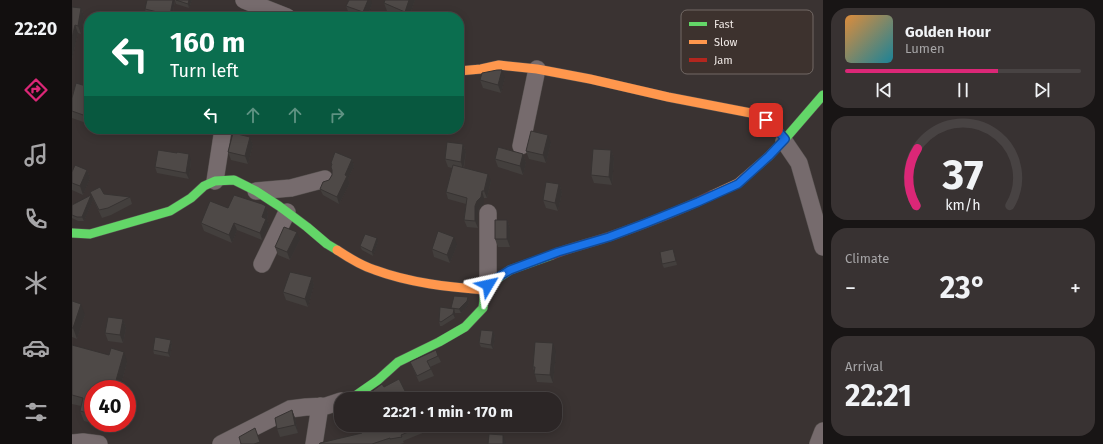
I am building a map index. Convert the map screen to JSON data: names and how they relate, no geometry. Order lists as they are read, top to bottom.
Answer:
{
  "legend": ["Fast", "Slow", "Jam"],
  "page": {
    "tabs": "22:20",
    "turn": ["160 m", "Turn left"],
    "song": ["Golden Hour", "Lumen"],
    "tile": [
      "Climate",
      ["Arrival", "22:21"]
    ],
    "heat": ["−", "23°", "+"],
    "limit": "40",
    "trip": "22:21 · 1 min · 170 m",
    "gauge": ["37", "km/h"]
  }
}
